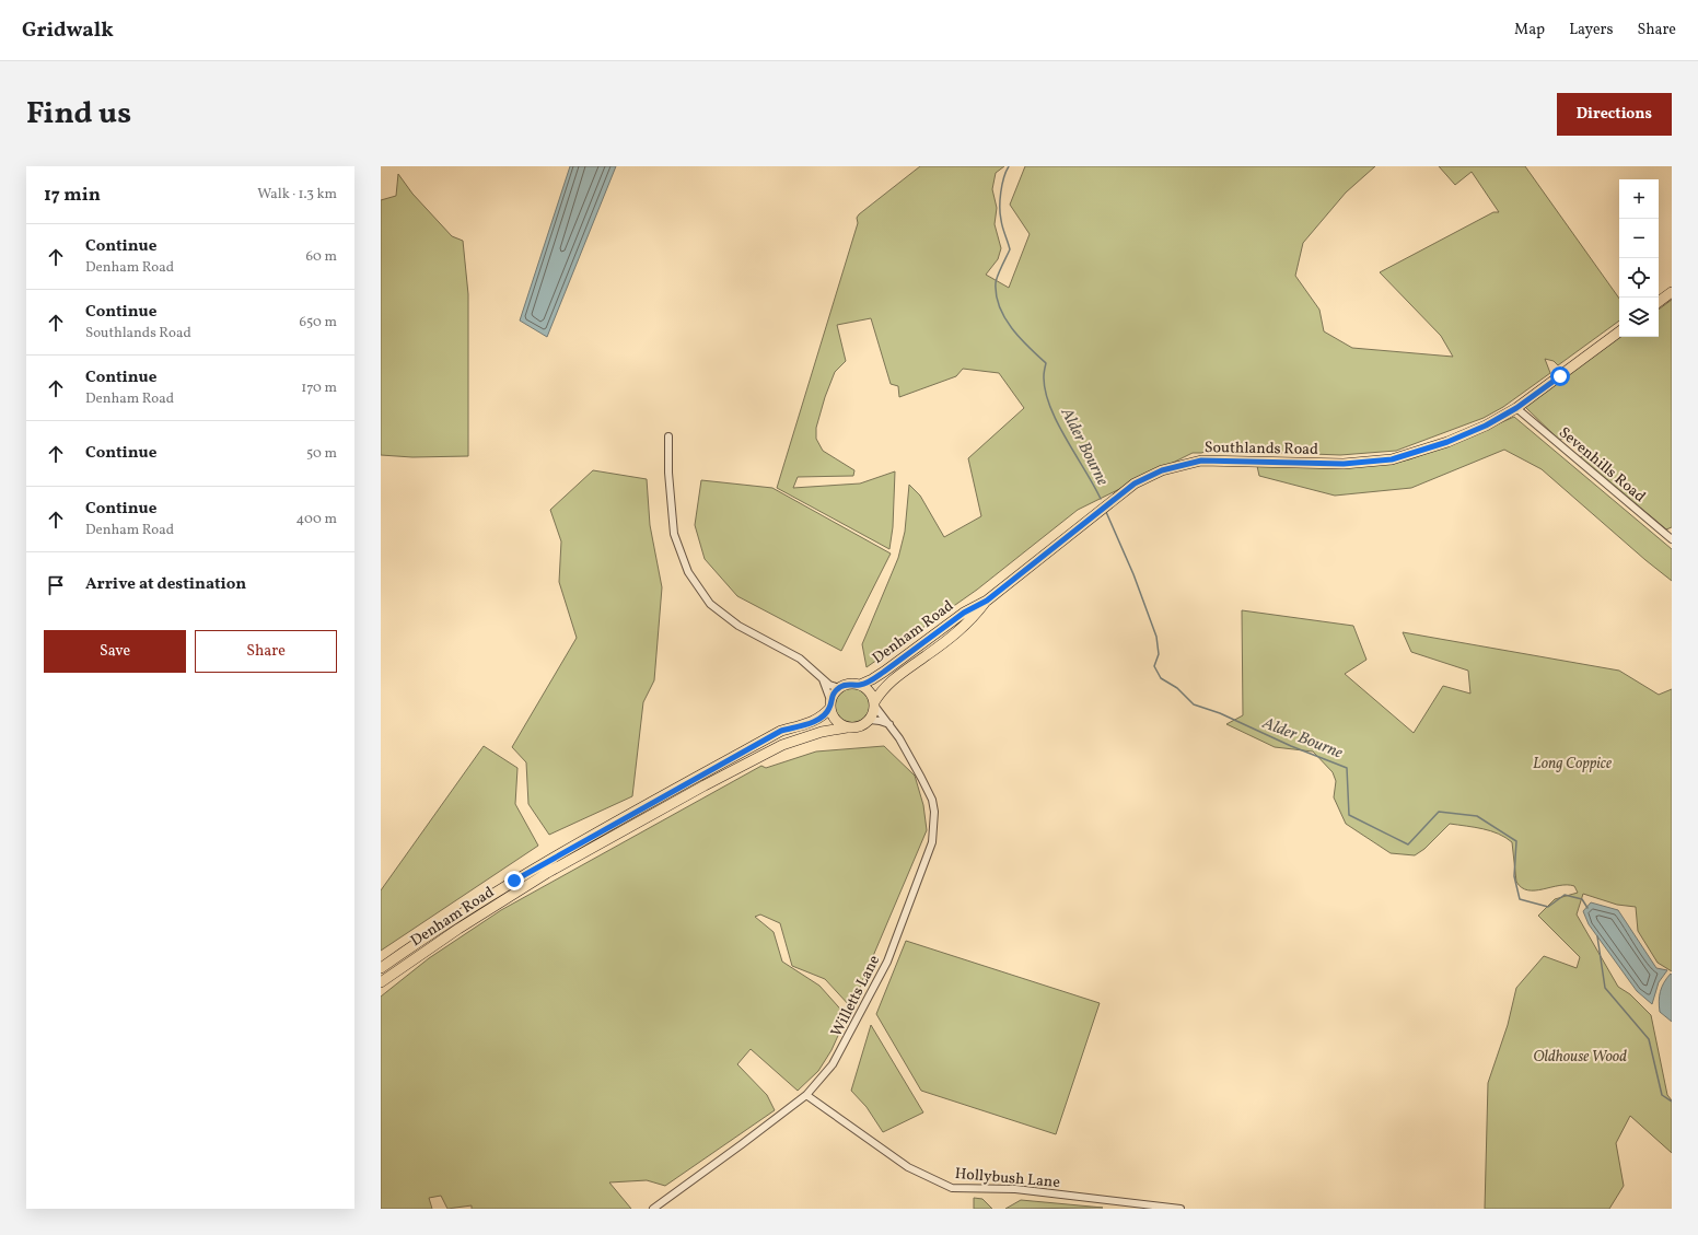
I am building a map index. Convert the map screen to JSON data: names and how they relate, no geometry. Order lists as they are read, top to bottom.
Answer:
{
  "streets": {
    "main road": ["Southlands Road", "Denham Road"],
    "street": ["Sevenhills Road", "Willetts Lane", "Hollybush Lane"]
  },
  "crossings": [
    ["Southlands Road", "Sevenhills Road"],
    ["Southlands Road", "Denham Road"],
    ["Denham Road", "Willetts Lane"],
    ["Willetts Lane", "Hollybush Lane"]
  ],
  "water": ["Alder Bourne"],
  "parks": ["Long Coppice", "Oldhouse Wood"],
  "page": {
    "header": "Gridwalk",
    "nav": ["Map", "Layers", "Share"],
    "title": "Find us",
    "buttons": [
      "Directions",
      ["Save", "Share"]
    ],
    "heading": ["17 min", "Walk · 1.3 km"],
    "map_buttons": ["+", "−"],
    "list": [
      ["Continue", "Denham Road", "60 m"],
      ["Continue", "Southlands Road", "650 m"],
      ["Continue", "Denham Road", "170 m"],
      ["Continue", "50 m"],
      ["Continue", "Denham Road", "400 m"],
      "Arrive at destination"
    ]
  }
}
